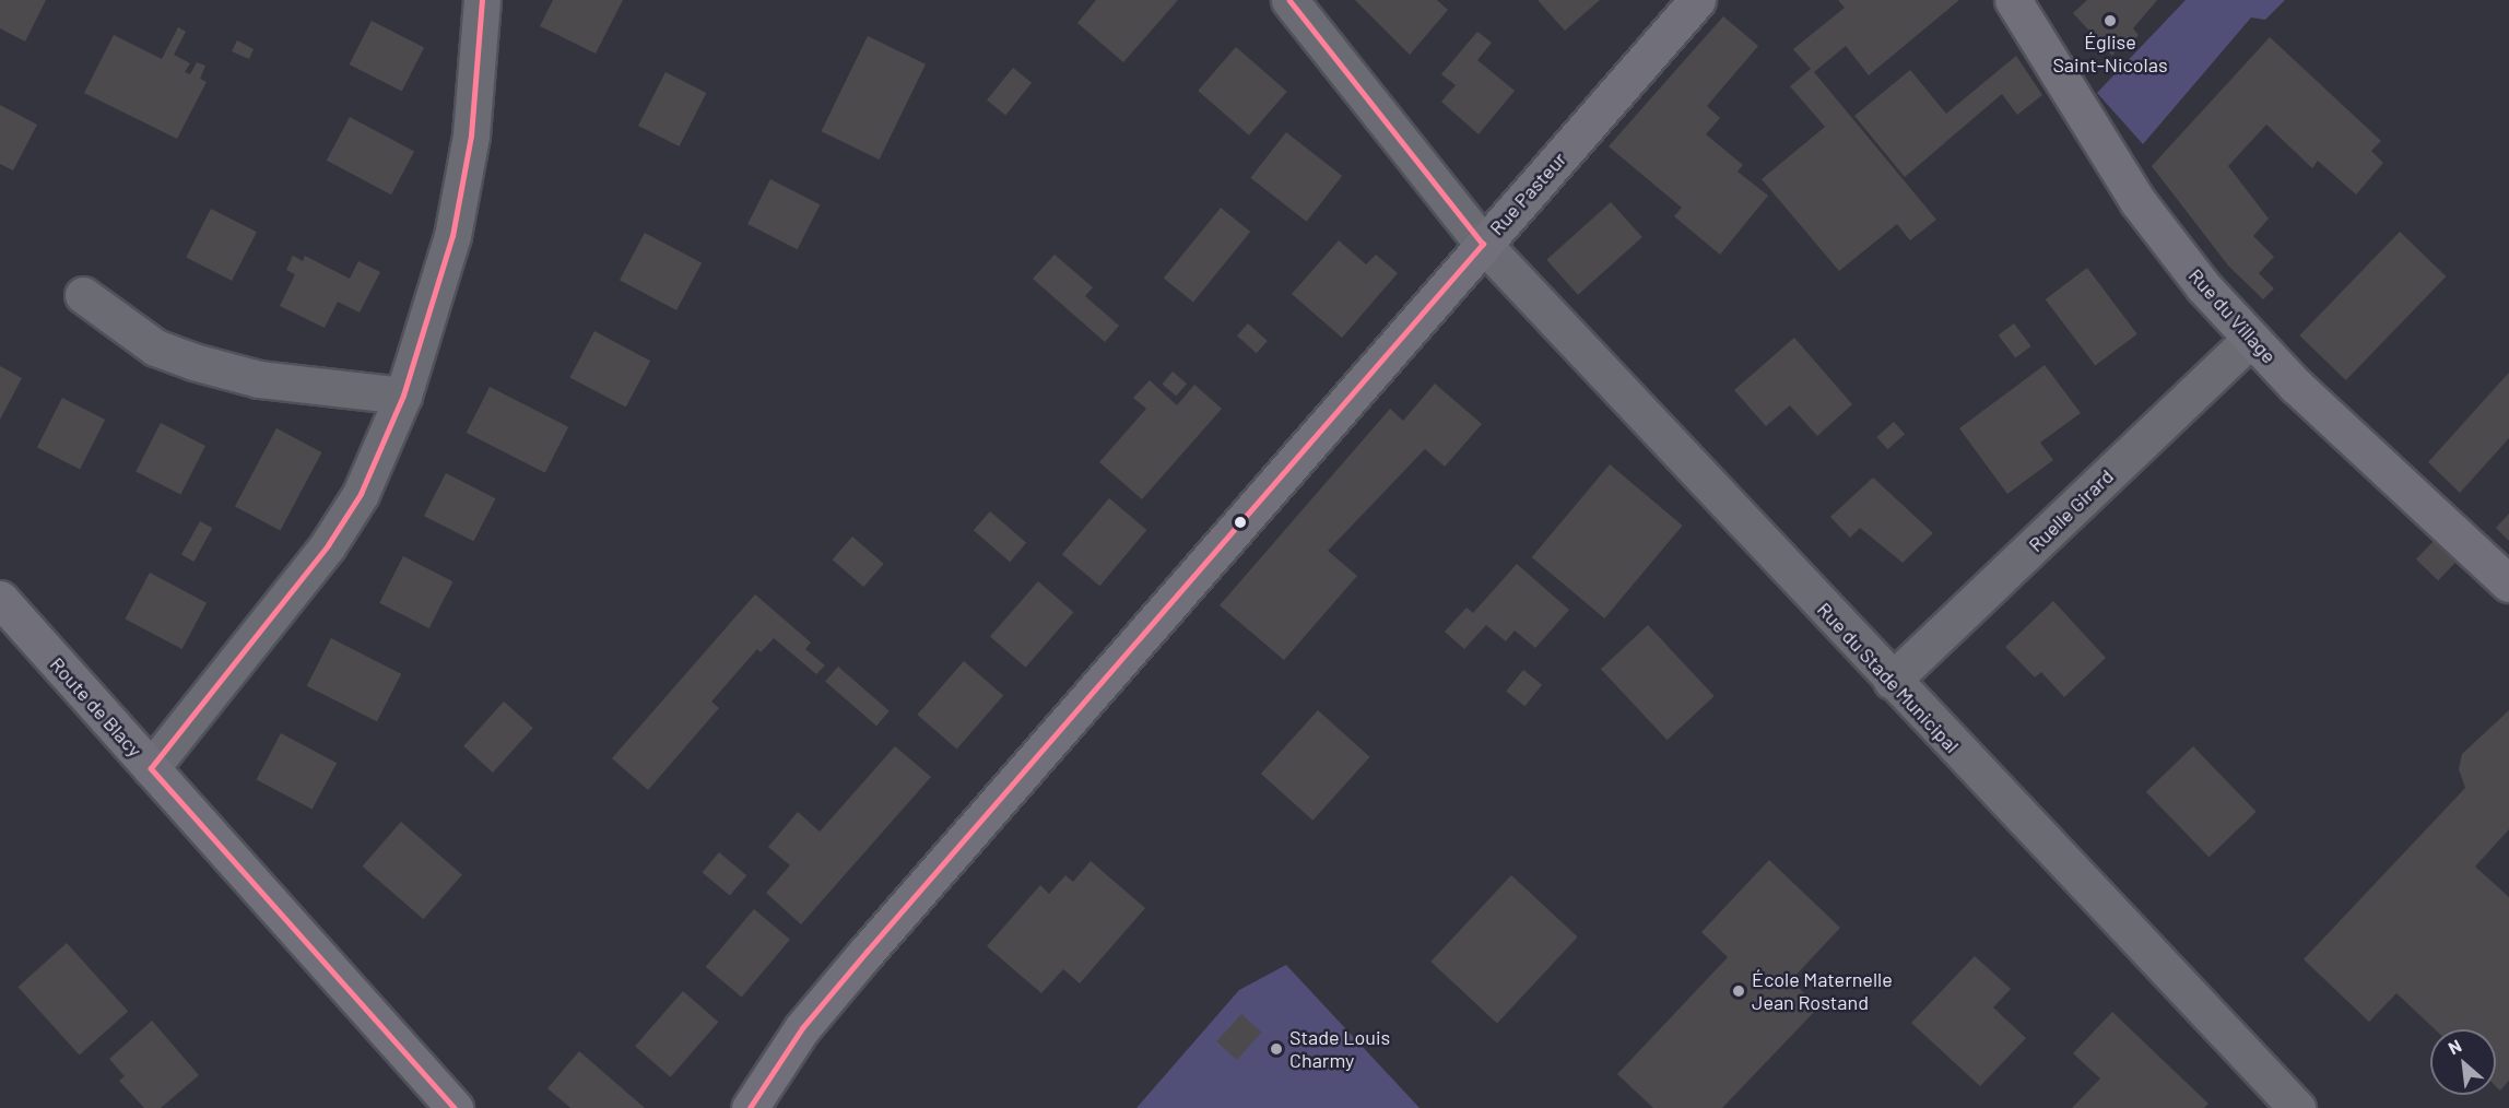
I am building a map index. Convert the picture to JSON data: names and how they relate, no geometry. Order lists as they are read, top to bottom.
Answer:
{
  "streets": {
    "street": [
      "Rue Pasteur",
      "Rue du Village",
      "Ruelle Girard",
      "Rue du Stade Municipal",
      "Route de Blacy"
    ]
  },
  "crossings": [
    ["Rue Pasteur", "Rue du Stade Municipal"],
    ["Rue du Village", "Ruelle Girard"],
    ["Ruelle Girard", "Rue du Stade Municipal"]
  ],
  "places": ["Église Saint-Nicolas", "École Maternelle Jean Rostand", "Stade Louis Charmy"],
  "north": "top left"
}
